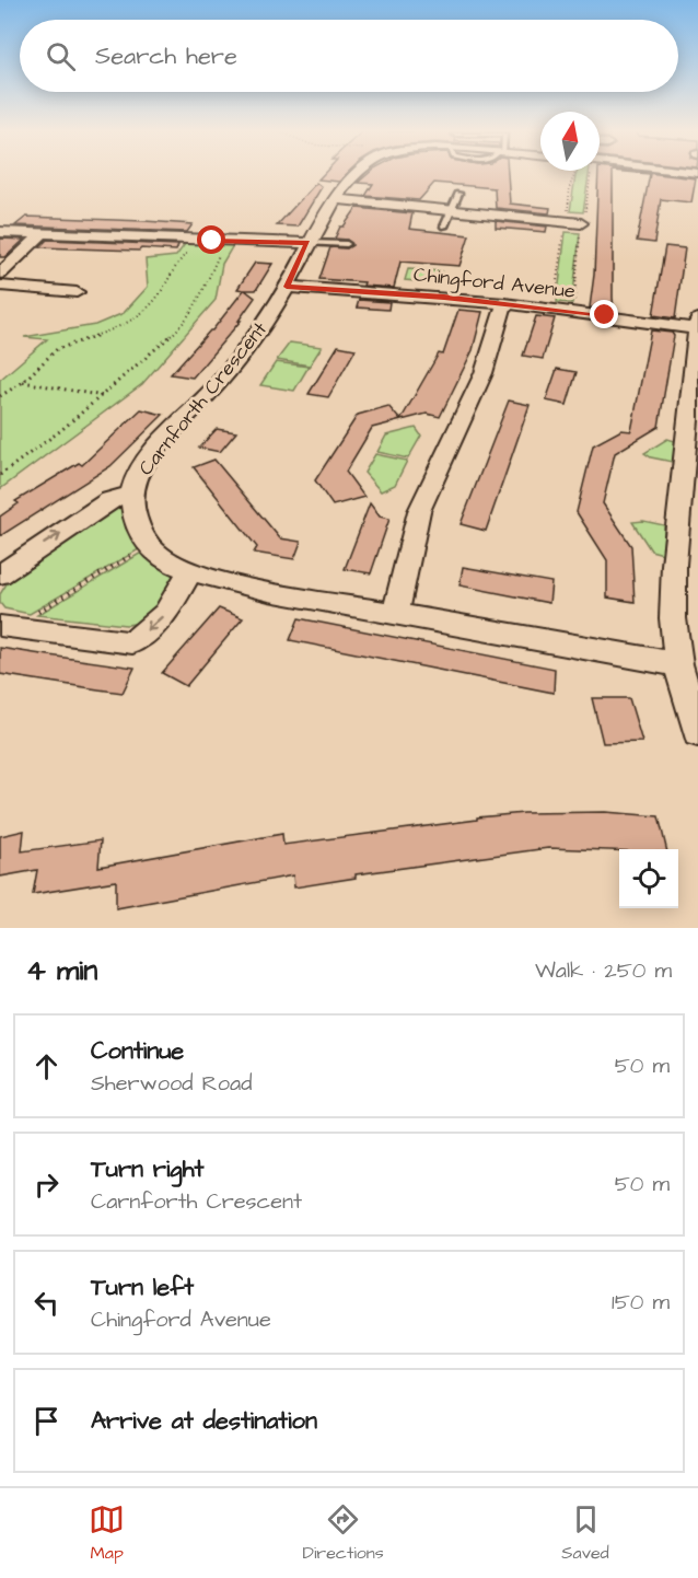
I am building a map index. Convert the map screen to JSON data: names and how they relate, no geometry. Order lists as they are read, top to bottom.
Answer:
{
  "streets": {
    "street": ["Chingford Avenue", "Carnforth Crescent"]
  },
  "crossings": [
    ["Chingford Avenue", "Carnforth Crescent"]
  ],
  "north": "top",
  "page": {
    "search": "Search here",
    "heading": ["4 min", "Walk · 250 m"],
    "list": [
      ["Continue", "Sherwood Road", "50 m"],
      ["Turn right", "Carnforth Crescent", "50 m"],
      ["Turn left", "Chingford Avenue", "150 m"],
      "Arrive at destination"
    ],
    "nav": ["Map", "Directions", "Saved"]
  }
}
